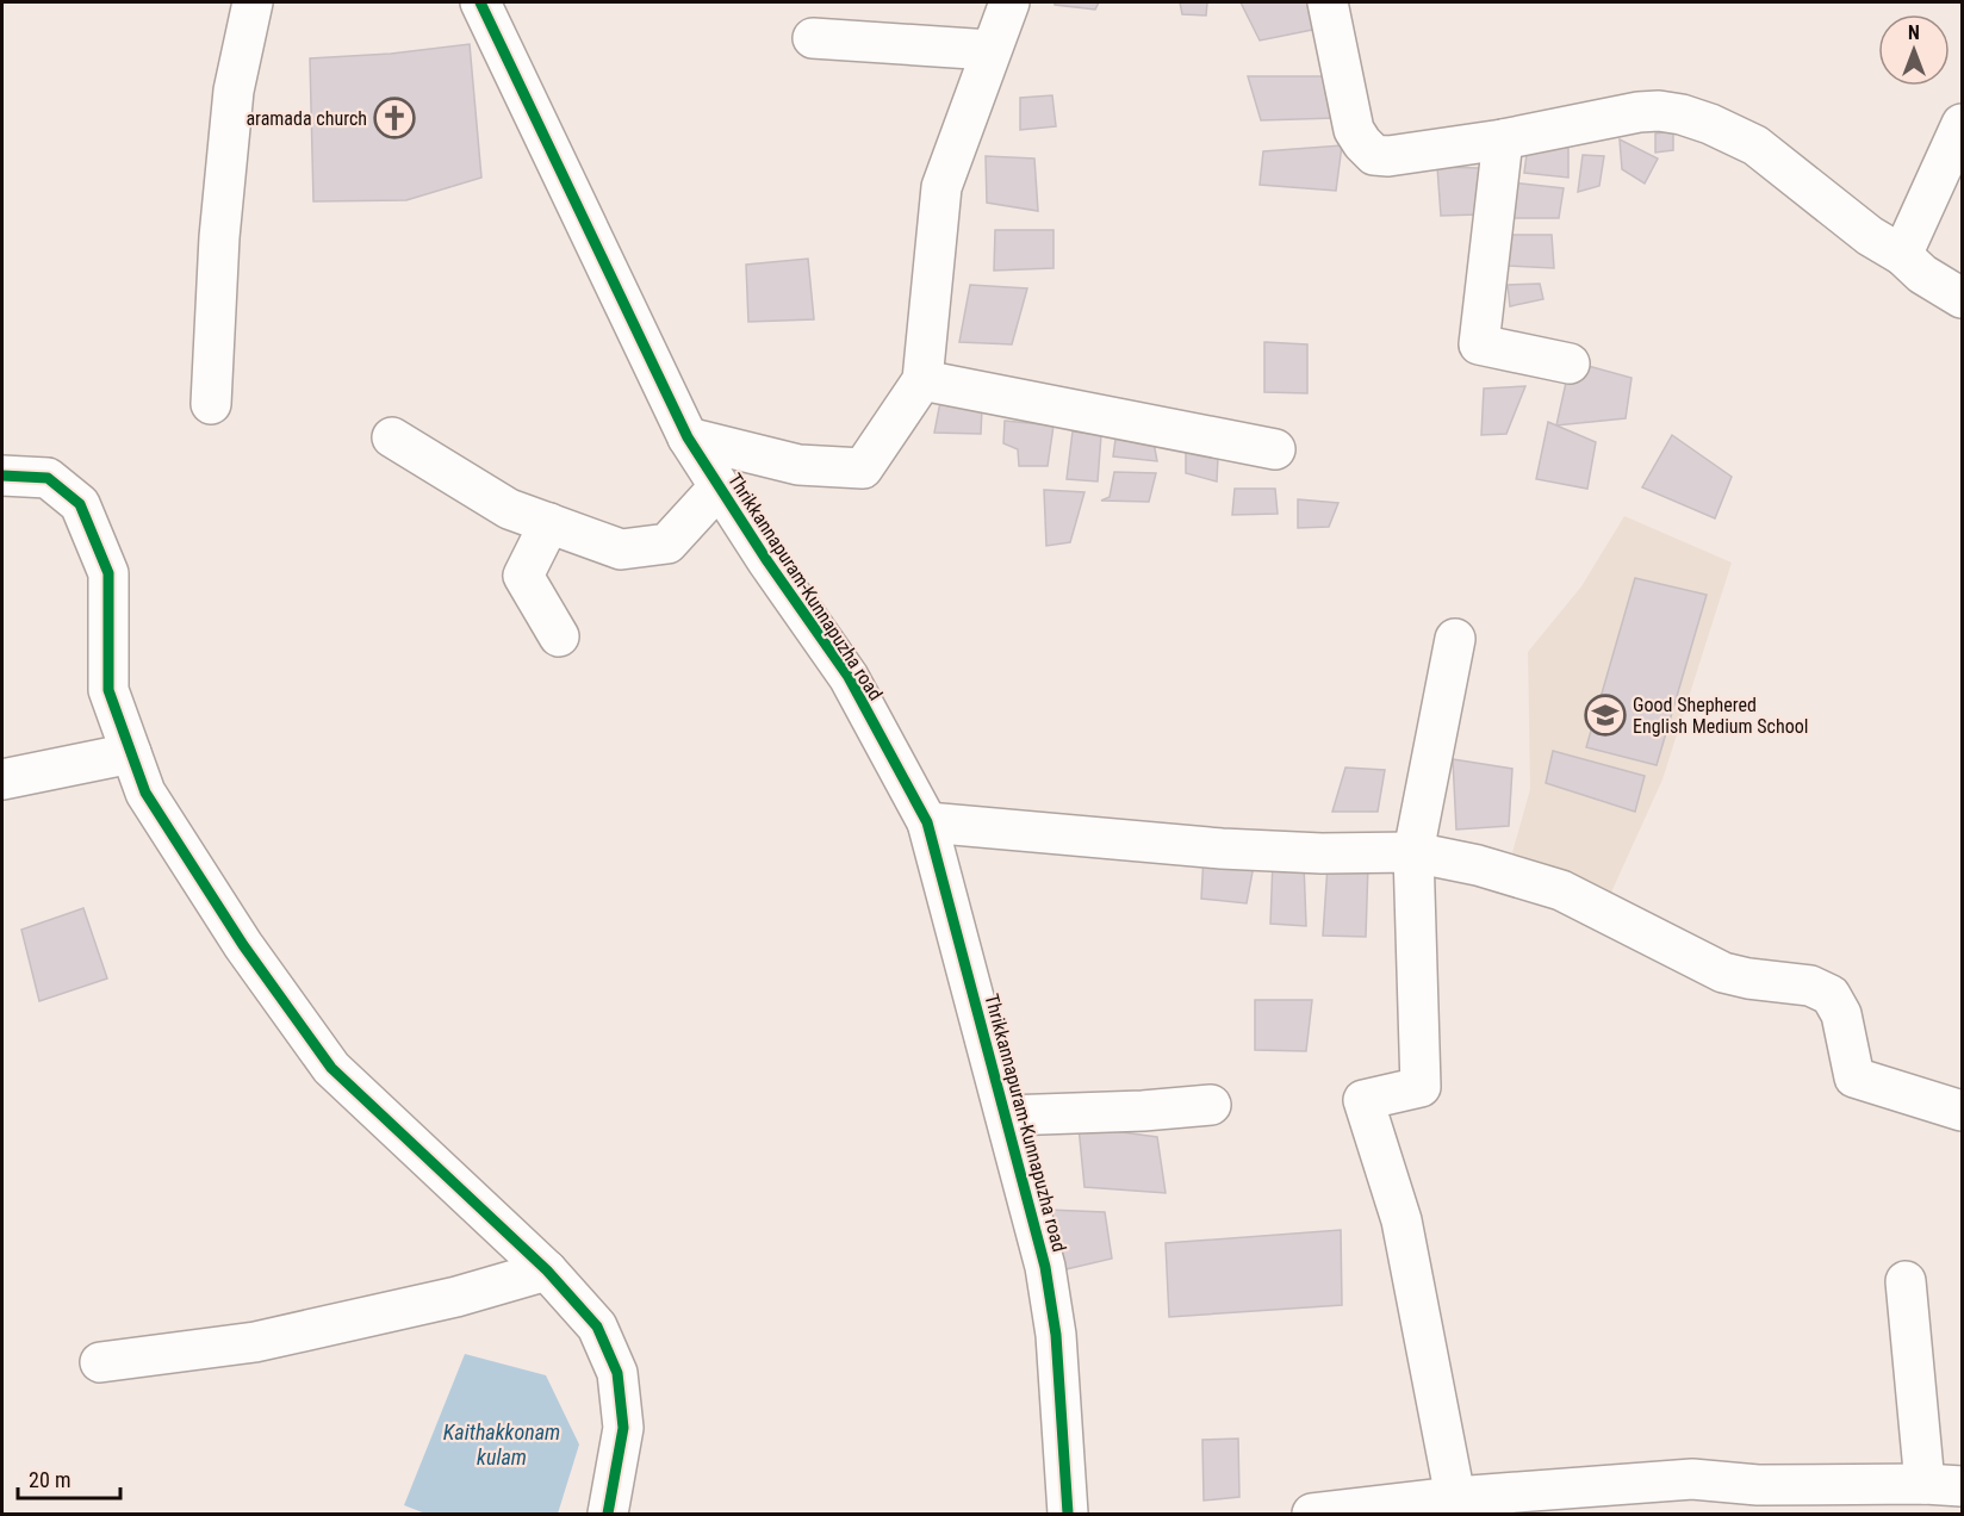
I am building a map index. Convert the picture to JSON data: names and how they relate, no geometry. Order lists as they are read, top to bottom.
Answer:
{
  "streets": {
    "street": ["Thrikkannapuram-Kunnapuzha road"]
  },
  "water": ["Kaithakkonam kulam"],
  "places": {
    "church": ["aramada church"],
    "school or university": ["Good Shephered English Medium School"]
  },
  "scale_bar": "20 m",
  "north": "top"
}
